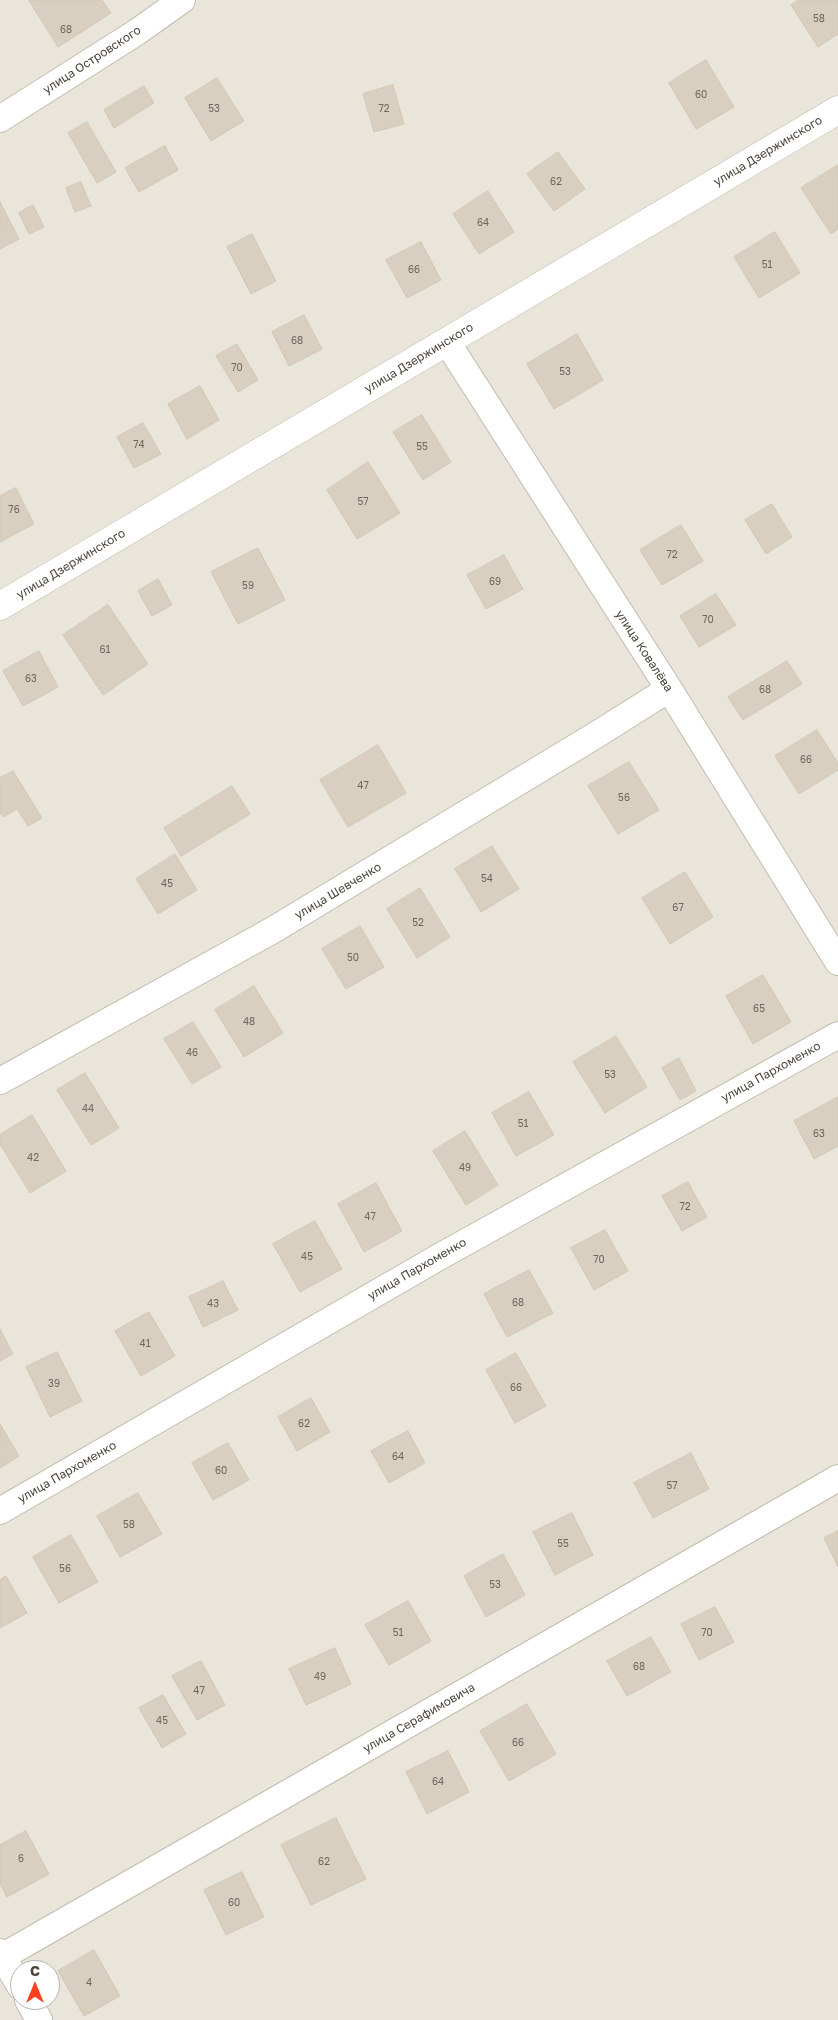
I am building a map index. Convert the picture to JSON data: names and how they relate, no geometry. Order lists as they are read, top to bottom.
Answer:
{
  "streets": {
    "street": [
      "улица Островского",
      "улица Дзержинского",
      "улица Ковалёва",
      "улица Шевченко",
      "улица Пархоменко",
      "улица Серафимовича"
    ]
  },
  "crossings": [
    ["улица Дзержинского", "улица Ковалёва"],
    ["улица Ковалёва", "улица Шевченко"]
  ],
  "house_numbers": [
    "58",
    "68",
    "60",
    "53",
    "72",
    "62",
    "64",
    "51",
    "66",
    "68",
    "70",
    "53",
    "74",
    "55",
    "57",
    "76",
    "72",
    "69",
    "59",
    "70",
    "61",
    "63",
    "68",
    "66",
    "47",
    "56",
    "54",
    "45",
    "67",
    "52",
    "50",
    "65",
    "48",
    "46",
    "53",
    "44",
    "51",
    "63",
    "42",
    "49",
    "72",
    "47",
    "45",
    "70",
    "68",
    "43",
    "41",
    "39",
    "66",
    "62",
    "64",
    "60",
    "57",
    "58",
    "55",
    "56",
    "53",
    "51",
    "70",
    "68",
    "49",
    "47",
    "45",
    "66",
    "64",
    "6",
    "62",
    "60",
    "4"
  ],
  "north": "top"
}
